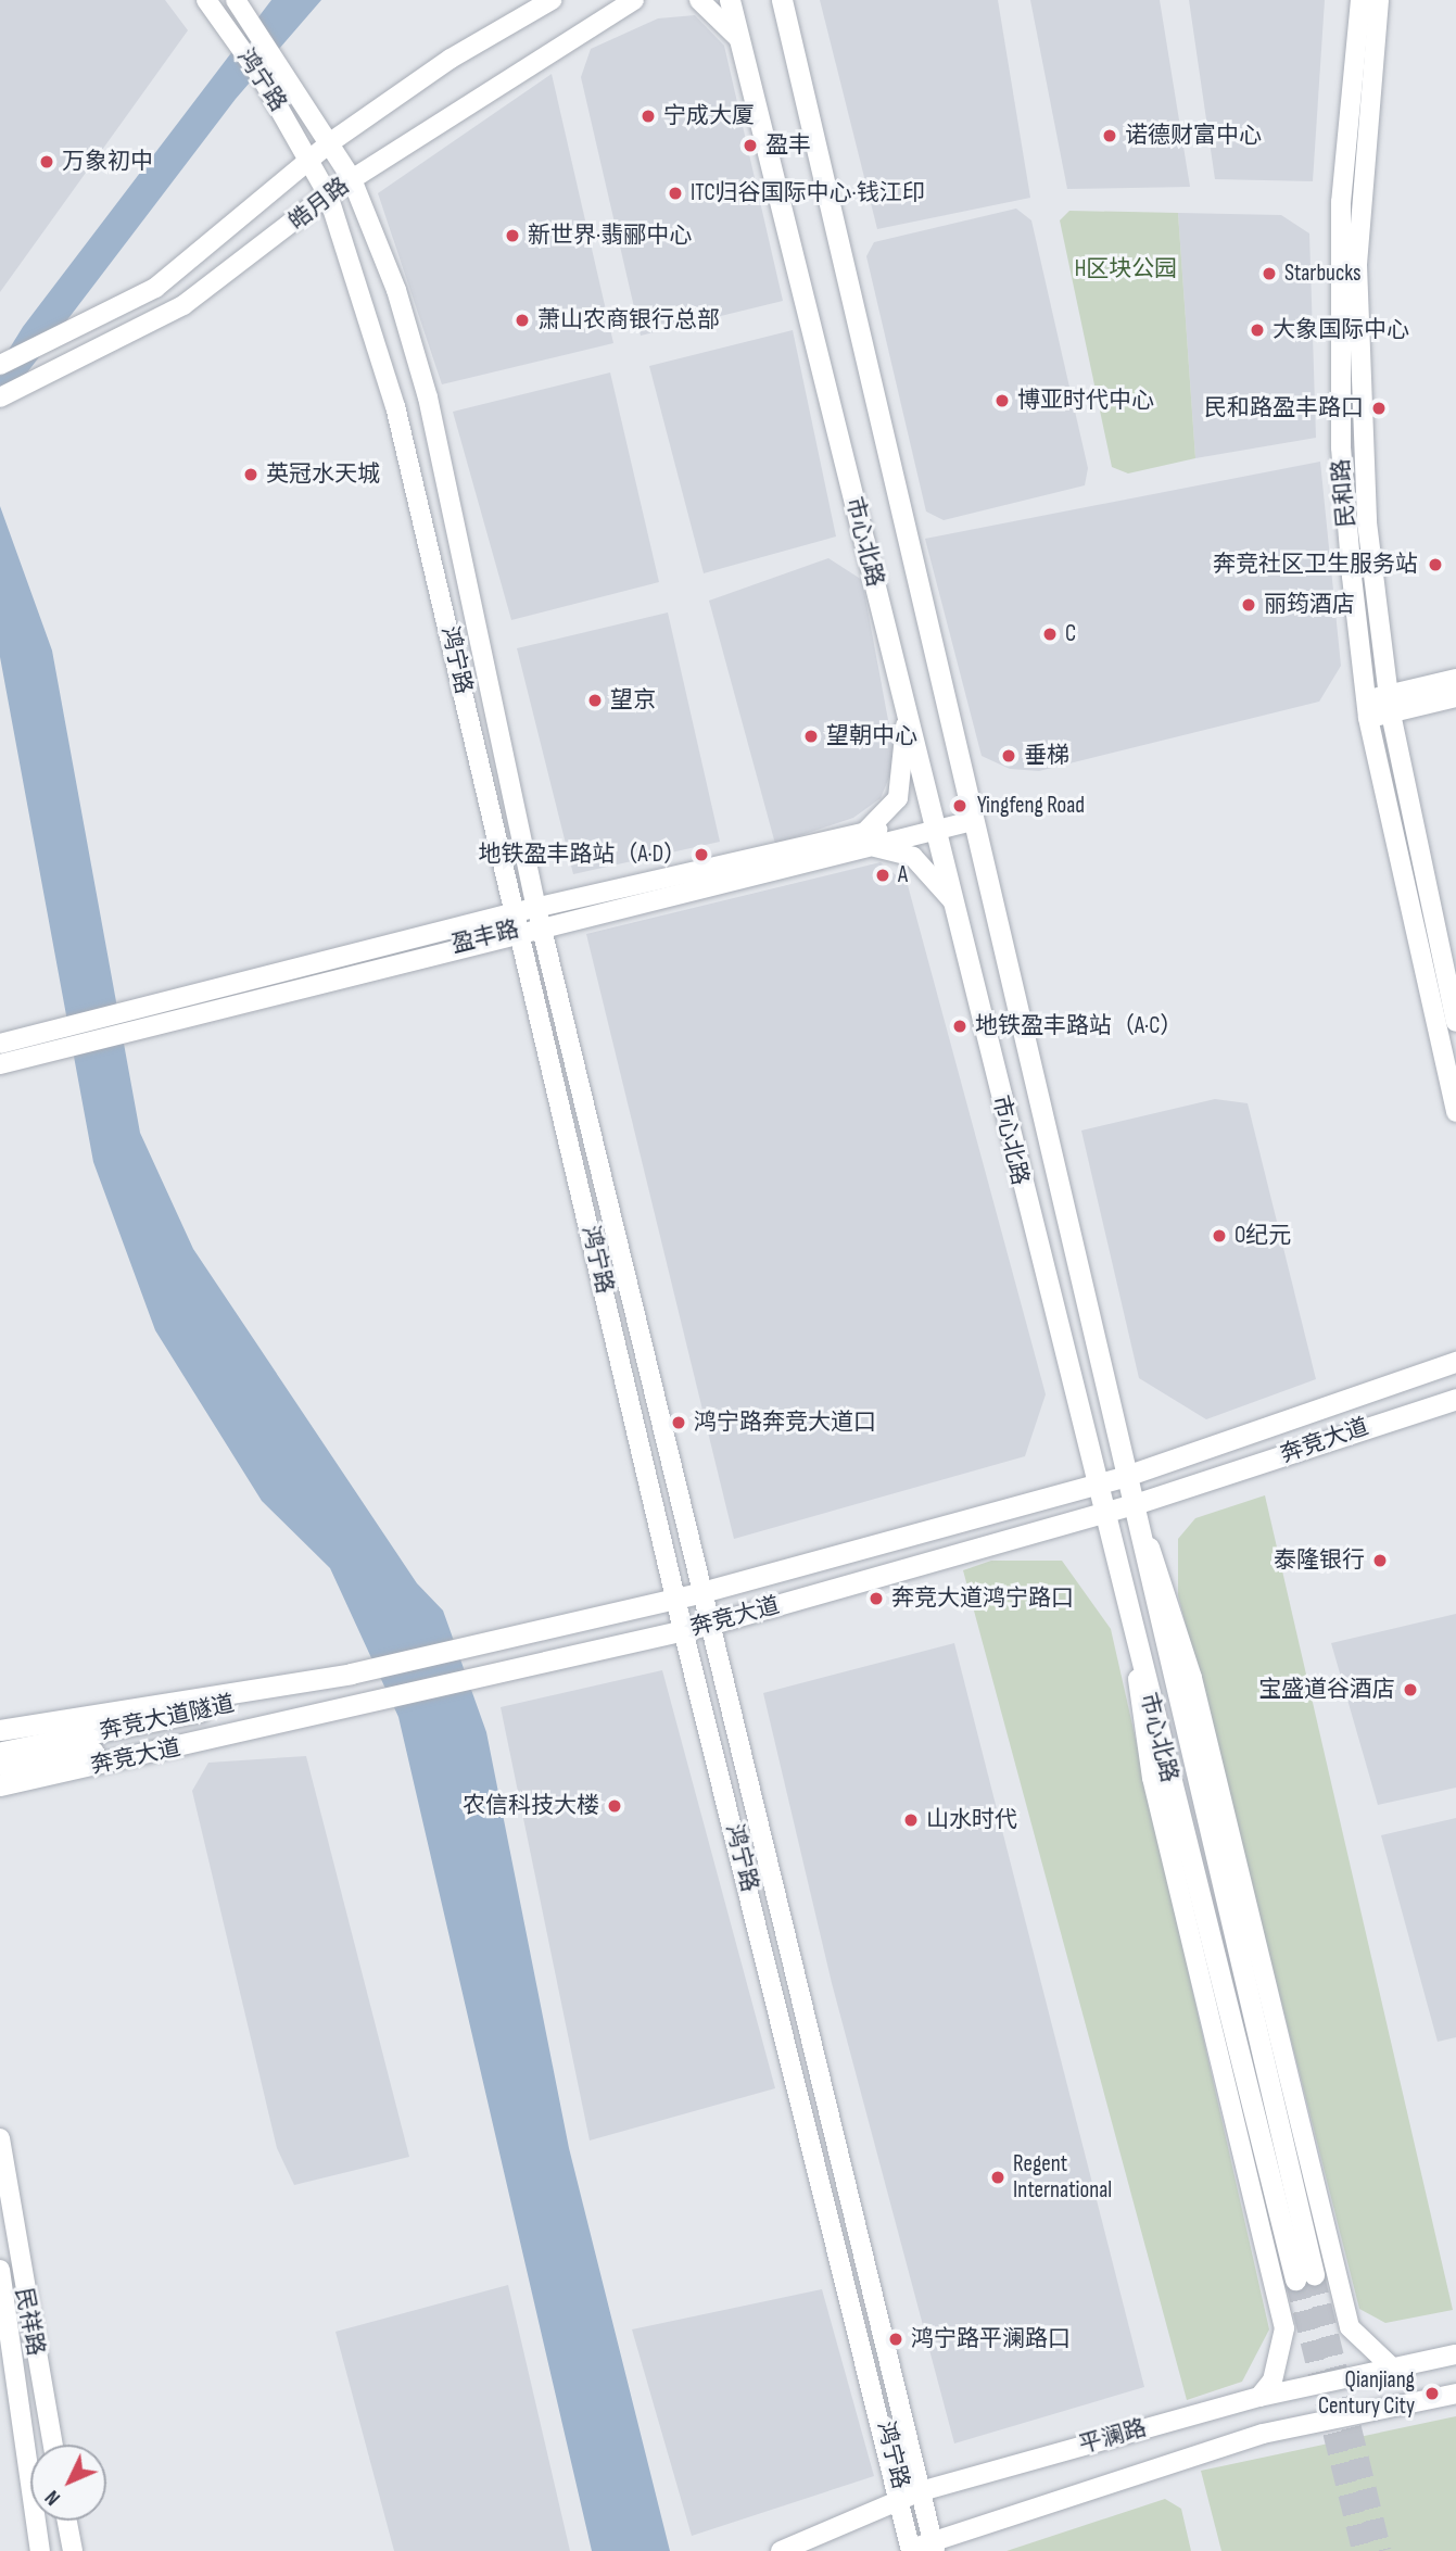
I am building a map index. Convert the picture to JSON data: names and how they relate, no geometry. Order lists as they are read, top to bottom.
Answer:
{
  "streets": {
    "main road": [
      "鸿宁路",
      "皓月路",
      "民和路",
      "市心北路",
      "盈丰路",
      "奔竞大道",
      "民祥路",
      "平澜路"
    ]
  },
  "crossings": [
    ["鸿宁路", "皓月路"],
    ["鸿宁路", "盈丰路"],
    ["鸿宁路", "奔竞大道"],
    ["鸿宁路", "平澜路"],
    ["市心北路", "盈丰路"],
    ["市心北路", "奔竞大道"]
  ],
  "parks": ["H区块公园"],
  "places": [
    "宁成大厦",
    "诺德财富中心",
    "盈丰",
    "万象初中",
    "ITC归谷国际中心·钱江印",
    "新世界·翡郦中心",
    "Starbucks",
    "萧山农商银行总部",
    "大象国际中心",
    "博亚时代中心",
    "民和路盈丰路口",
    "英冠水天城",
    "奔竞社区卫生服务站",
    "丽筠酒店",
    "C",
    "望京",
    "望朝中心",
    "垂梯",
    "Yingfeng Road",
    "地铁盈丰路站（A·D）",
    "A",
    "地铁盈丰路站（A·C）",
    "O纪元",
    "鸿宁路奔竞大道口",
    "泰隆银行",
    "奔竞大道鸿宁路口",
    "宝盛道谷酒店",
    "农信科技大楼",
    "山水时代",
    "Regent International",
    "鸿宁路平澜路口",
    "Qianjiang Century City"
  ],
  "north": "bottom left"
}
